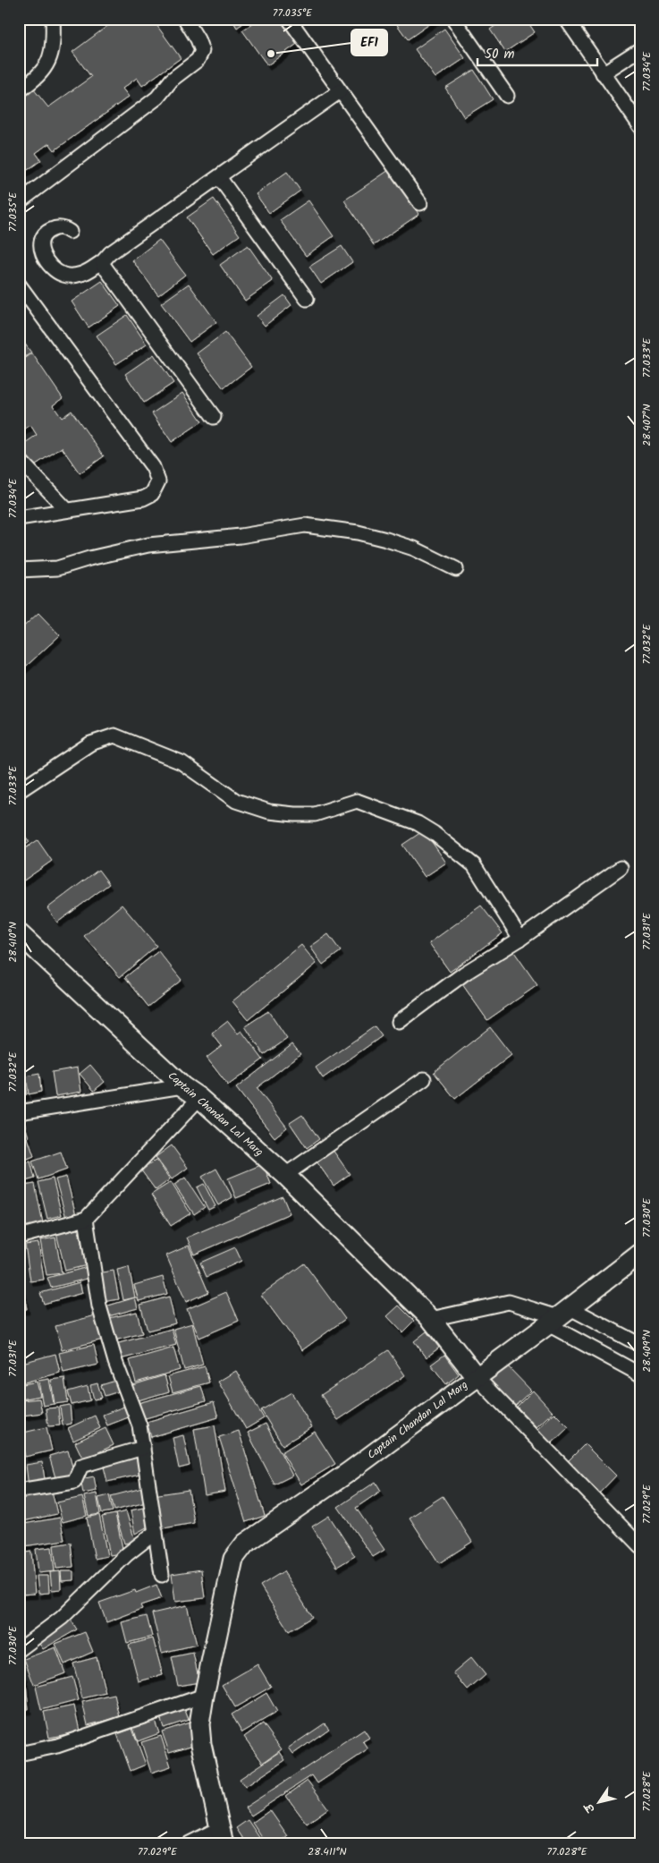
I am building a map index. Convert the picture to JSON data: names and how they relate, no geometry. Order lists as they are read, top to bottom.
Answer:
{
  "streets": {
    "street": ["Captain Chandan Lal Marg"]
  },
  "places": ["EF1"],
  "scale_bar": "50 m",
  "north": "bottom left",
  "coordinates": [
    "77.035°E",
    "77.034°E",
    "77.033°E",
    "28.407°N",
    "77.032°E",
    "77.031°E",
    "28.410°N",
    "77.030°E",
    "28.409°N",
    "77.029°E",
    "77.028°E",
    "28.411°N"
  ]
}
